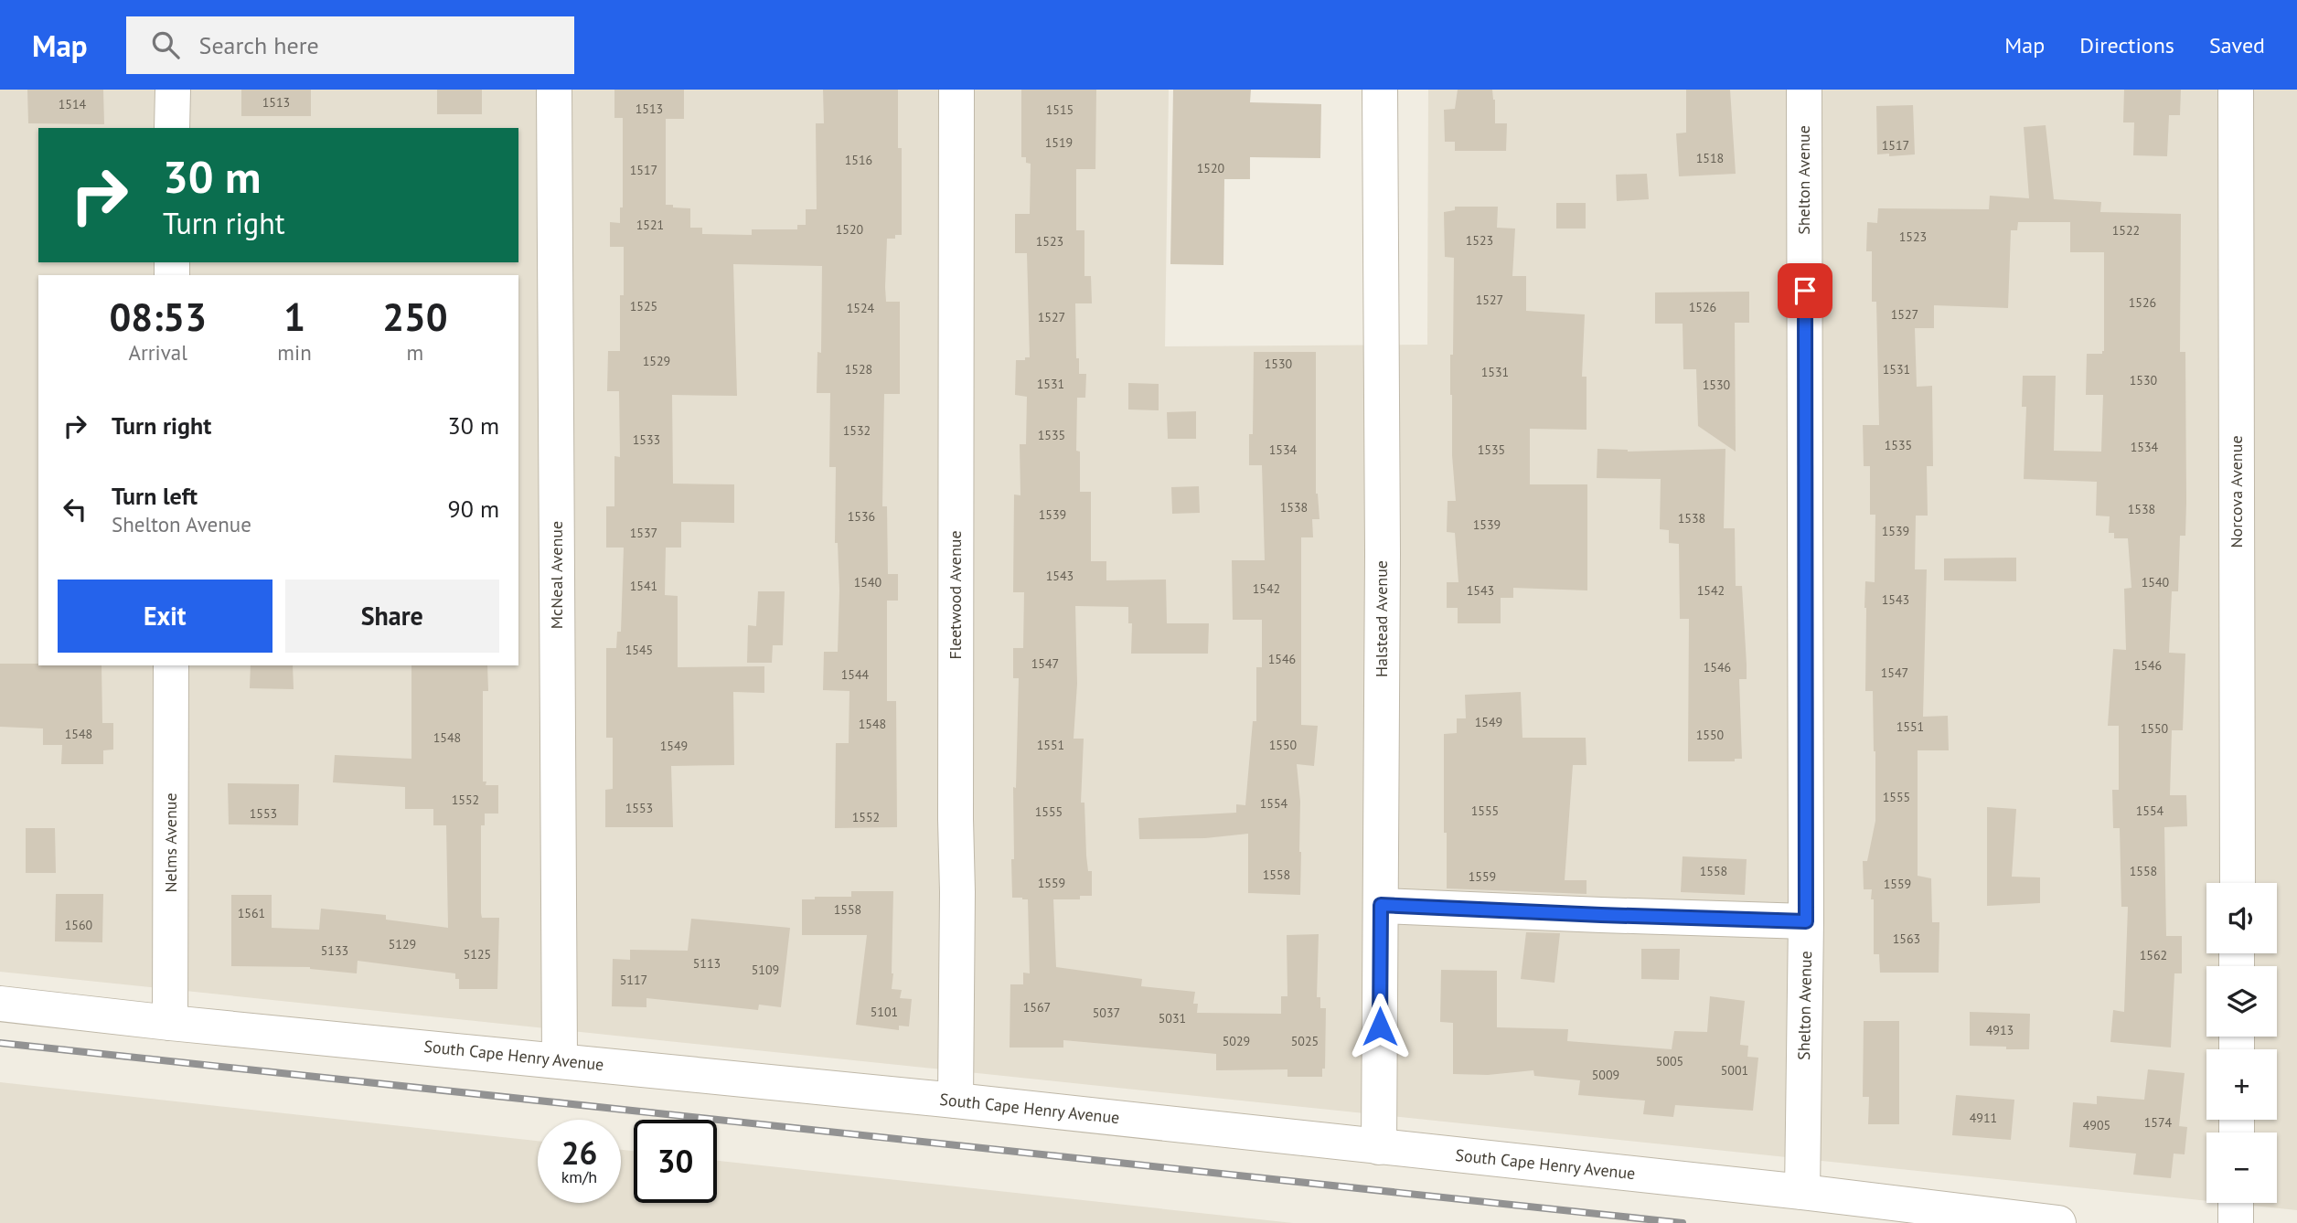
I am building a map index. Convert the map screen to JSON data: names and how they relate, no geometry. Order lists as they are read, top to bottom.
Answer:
{
  "streets": {
    "street": [
      "Shelton Avenue",
      "Norcova Avenue",
      "McNeal Avenue",
      "Fleetwood Avenue",
      "Halstead Avenue",
      "Nelms Avenue",
      "South Cape Henry Avenue"
    ]
  },
  "crossings": [
    ["Shelton Avenue", "South Cape Henry Avenue"],
    ["McNeal Avenue", "South Cape Henry Avenue"],
    ["Fleetwood Avenue", "South Cape Henry Avenue"],
    ["Halstead Avenue", "South Cape Henry Avenue"],
    ["Nelms Avenue", "South Cape Henry Avenue"]
  ],
  "house_numbers": [
    "1513",
    "1514",
    "1513",
    "1515",
    "1519",
    "1517",
    "1518",
    "1516",
    "1520",
    "1517",
    "1521",
    "1520",
    "1522",
    "1523",
    "1523",
    "1523",
    "1527",
    "1526",
    "1525",
    "1526",
    "1524",
    "1527",
    "1527",
    "1529",
    "1530",
    "1528",
    "1531",
    "1531",
    "1530",
    "1531",
    "1530",
    "1532",
    "1535",
    "1533",
    "1535",
    "1534",
    "1534",
    "1535",
    "1538",
    "1538",
    "1539",
    "1536",
    "1538",
    "1539",
    "1539",
    "1537",
    "1543",
    "1540",
    "1540",
    "1541",
    "1542",
    "1543",
    "1542",
    "1543",
    "1545",
    "1546",
    "1547",
    "1546",
    "1546",
    "1547",
    "1544",
    "1549",
    "1548",
    "1551",
    "1550",
    "1548",
    "1550",
    "1548",
    "1551",
    "1550",
    "1549",
    "1555",
    "1552",
    "1554",
    "1553",
    "1555",
    "1554",
    "1555",
    "1553",
    "1552",
    "1558",
    "1558",
    "1558",
    "1559",
    "1559",
    "1559",
    "1558",
    "1561",
    "1560",
    "1563",
    "5129",
    "5133",
    "5125",
    "1562",
    "5113",
    "5109",
    "5117",
    "1567",
    "5101",
    "5037",
    "5031",
    "4913",
    "5029",
    "5025",
    "5005",
    "5001",
    "5009",
    "4911",
    "1574",
    "4905"
  ],
  "page": {
    "header": "Map",
    "search": "Search here",
    "nav": ["Map", "Directions", "Saved"],
    "turn": ["30 m", "Turn right"],
    "eta": [
      "08:53",
      "Arrival",
      "1",
      "min",
      "250",
      "m"
    ],
    "list": [
      {
        "name": "Turn right",
        "value": "30 m"
      },
      {
        "name": "Turn left",
        "note": "Shelton Avenue",
        "value": "90 m"
      }
    ],
    "buttons": ["Exit", "Share"],
    "map_buttons": ["+", "−"],
    "speed": "26 km/h",
    "limit": "30"
  }
}
